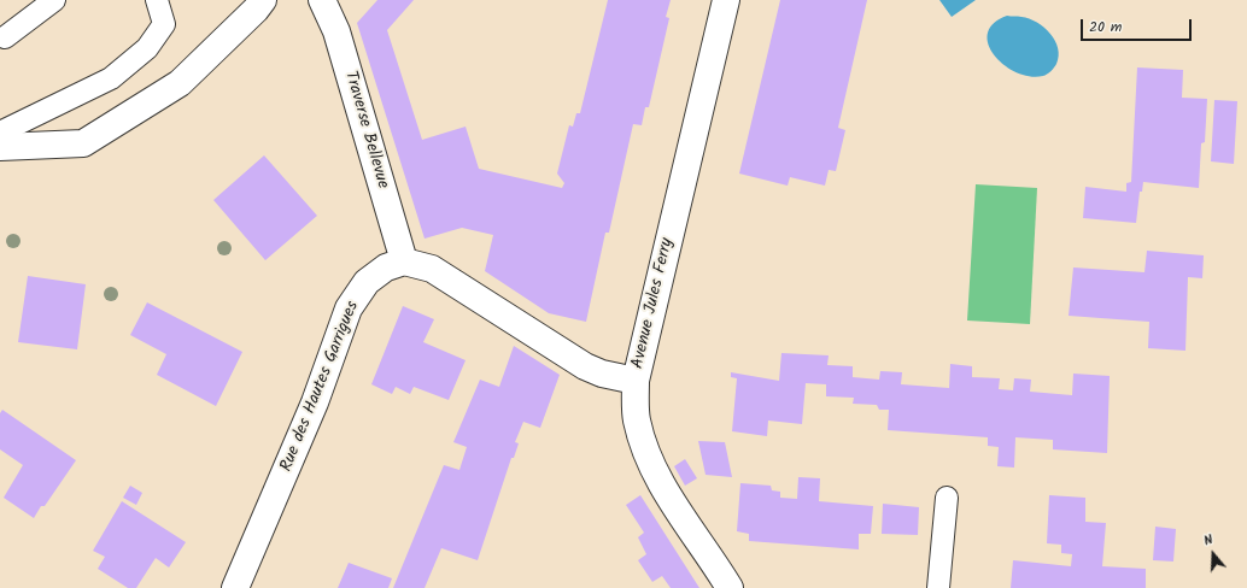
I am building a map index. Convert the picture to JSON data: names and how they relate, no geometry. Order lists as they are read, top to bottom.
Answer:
{
  "streets": {
    "street": ["Traverse Bellevue", "Avenue Jules Ferry", "Rue des Hautes Garrigues"]
  },
  "crossings": [
    ["Traverse Bellevue", "Rue des Hautes Garrigues"]
  ],
  "scale_bar": "20 m",
  "north": "top"
}
